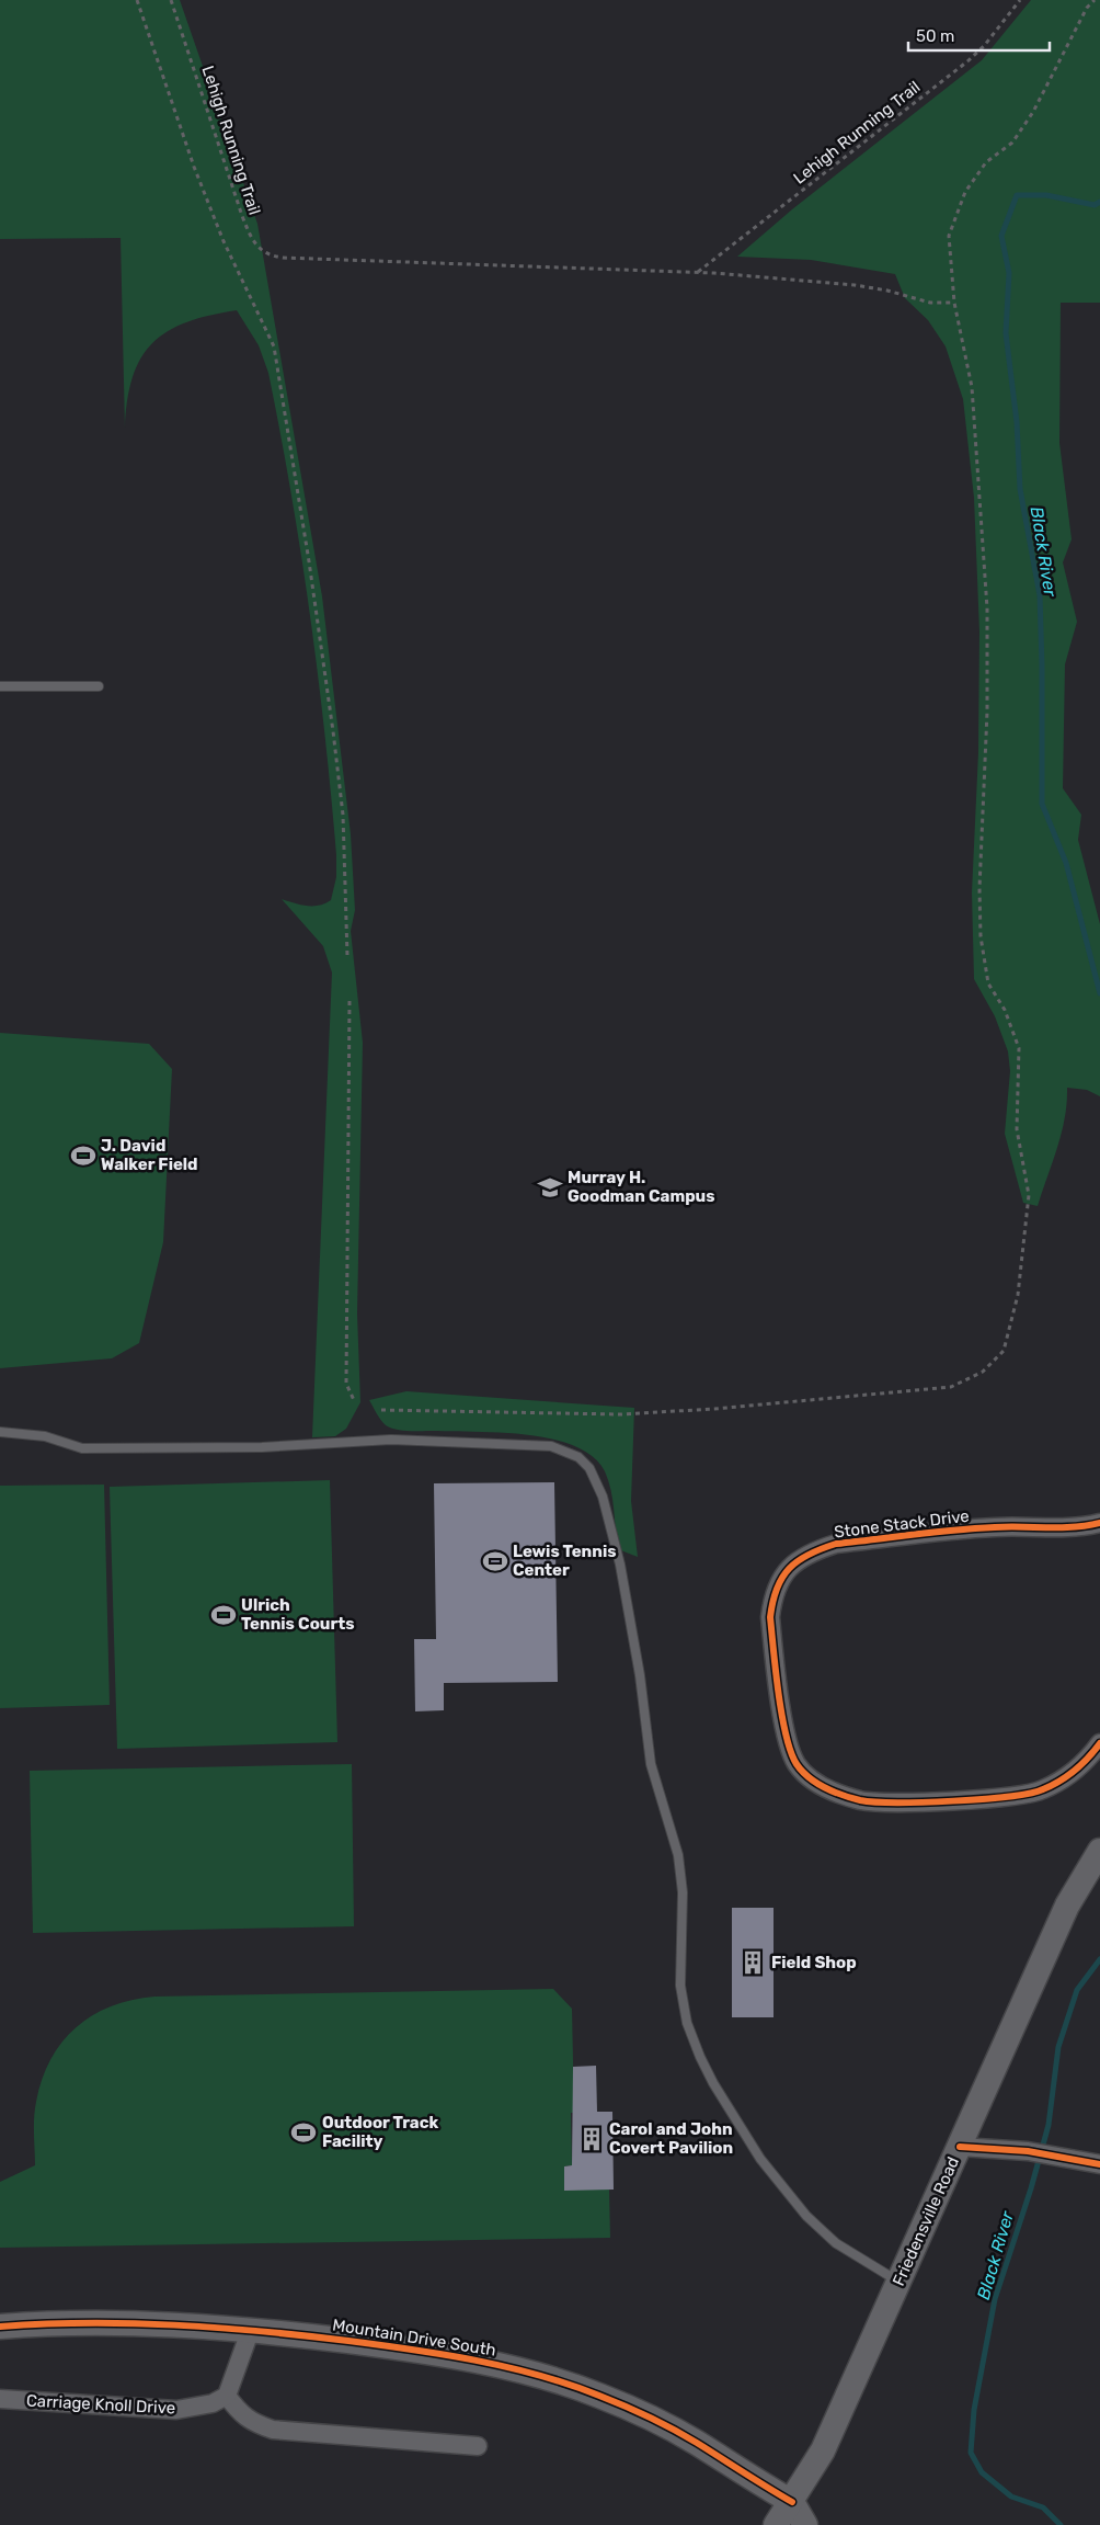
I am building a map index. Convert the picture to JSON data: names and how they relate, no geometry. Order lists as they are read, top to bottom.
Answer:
{
  "streets": {
    "street": [
      "Stone Stack Drive",
      "Friedensville Road",
      "Mountain Drive South",
      "Carriage Knoll Drive"
    ],
    "path": ["Lehigh Running Trail"]
  },
  "crossings": [
    ["Friedensville Road", "Mountain Drive South"]
  ],
  "water": ["Black River"],
  "places": {
    "sports": [
      "J. David Walker Field",
      "Lewis Tennis Center",
      "Ulrich Tennis Courts",
      "Outdoor Track Facility"
    ],
    "school or university": ["Murray H. Goodman Campus"],
    "building": ["Field Shop", "Carol and John Covert Pavilion"]
  },
  "scale_bar": "50 m"
}
